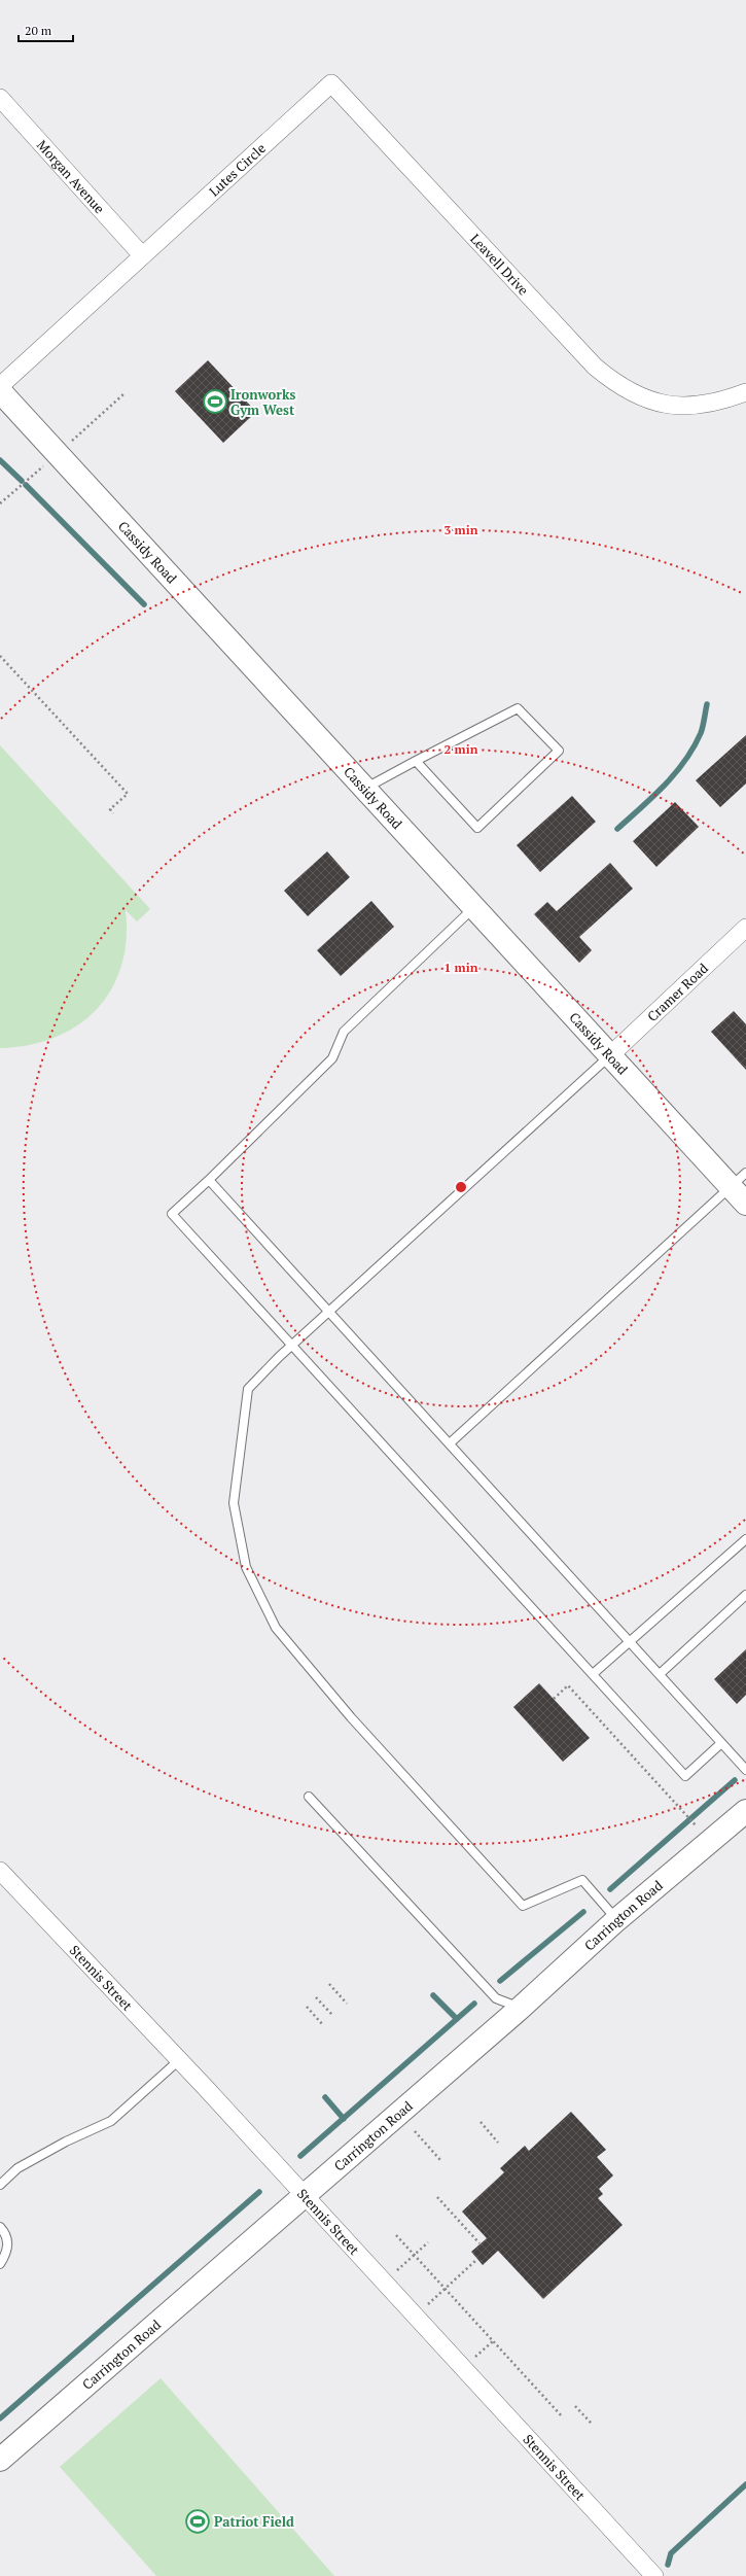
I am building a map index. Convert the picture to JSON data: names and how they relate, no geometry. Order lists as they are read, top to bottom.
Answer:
{
  "streets": {
    "street": [
      "Lutes Circle",
      "Morgan Avenue",
      "Leavell Drive",
      "Cassidy Road",
      "Cramer Road",
      "Carrington Road",
      "Stennis Street"
    ]
  },
  "crossings": [
    ["Lutes Circle", "Morgan Avenue"],
    ["Lutes Circle", "Leavell Drive"],
    ["Cassidy Road", "Cramer Road"],
    ["Carrington Road", "Stennis Street"]
  ],
  "places": {
    "sports": ["Ironworks Gym West", "Patriot Field"]
  },
  "scale_bar": "20 m",
  "rings": ["3 min", "2 min", "1 min"]
}
